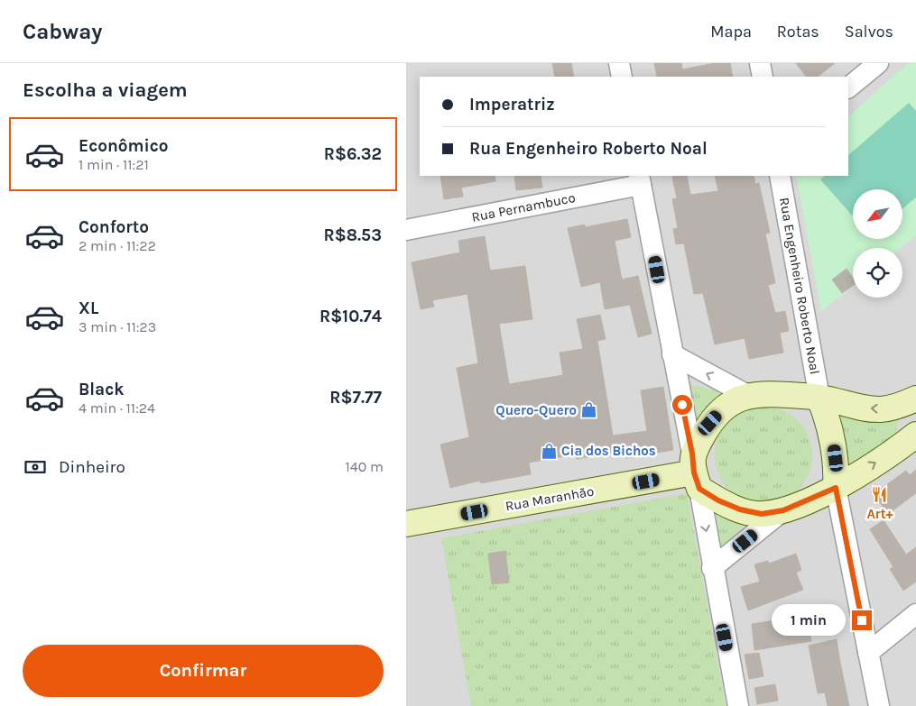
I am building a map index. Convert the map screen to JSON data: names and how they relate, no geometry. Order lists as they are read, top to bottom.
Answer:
{
  "streets": {
    "main road": ["Rua Maranhão"],
    "street": ["Rua Pernambuco", "Rua Engenheiro Roberto Noal"]
  },
  "crossings": [
    ["Rua Engenheiro Roberto Noal", "Rua Maranhão"]
  ],
  "places": {
    "shop": ["Quero-Quero", "Cia dos Bichos"],
    "restaurant": ["Art+"]
  },
  "north": "bottom left",
  "page": {
    "header": "Cabway",
    "nav": ["Mapa", "Rotas", "Salvos"],
    "heading": "Escolha a viagem",
    "banner": ["Imperatriz", "Rua Engenheiro Roberto Noal"],
    "list": [
      {
        "name": "Econômico",
        "note": "1 min · 11:21",
        "value": "R$6.32"
      },
      {
        "name": "Conforto",
        "note": "2 min · 11:22",
        "value": "R$8.53"
      },
      {
        "name": "XL",
        "note": "3 min · 11:23",
        "value": "R$10.74"
      },
      {
        "name": "Black",
        "note": "4 min · 11:24",
        "value": "R$7.77"
      }
    ],
    "pay": ["Dinheiro", "140 m"],
    "bubble": "1 min",
    "buttons": "Confirmar"
  }
}
